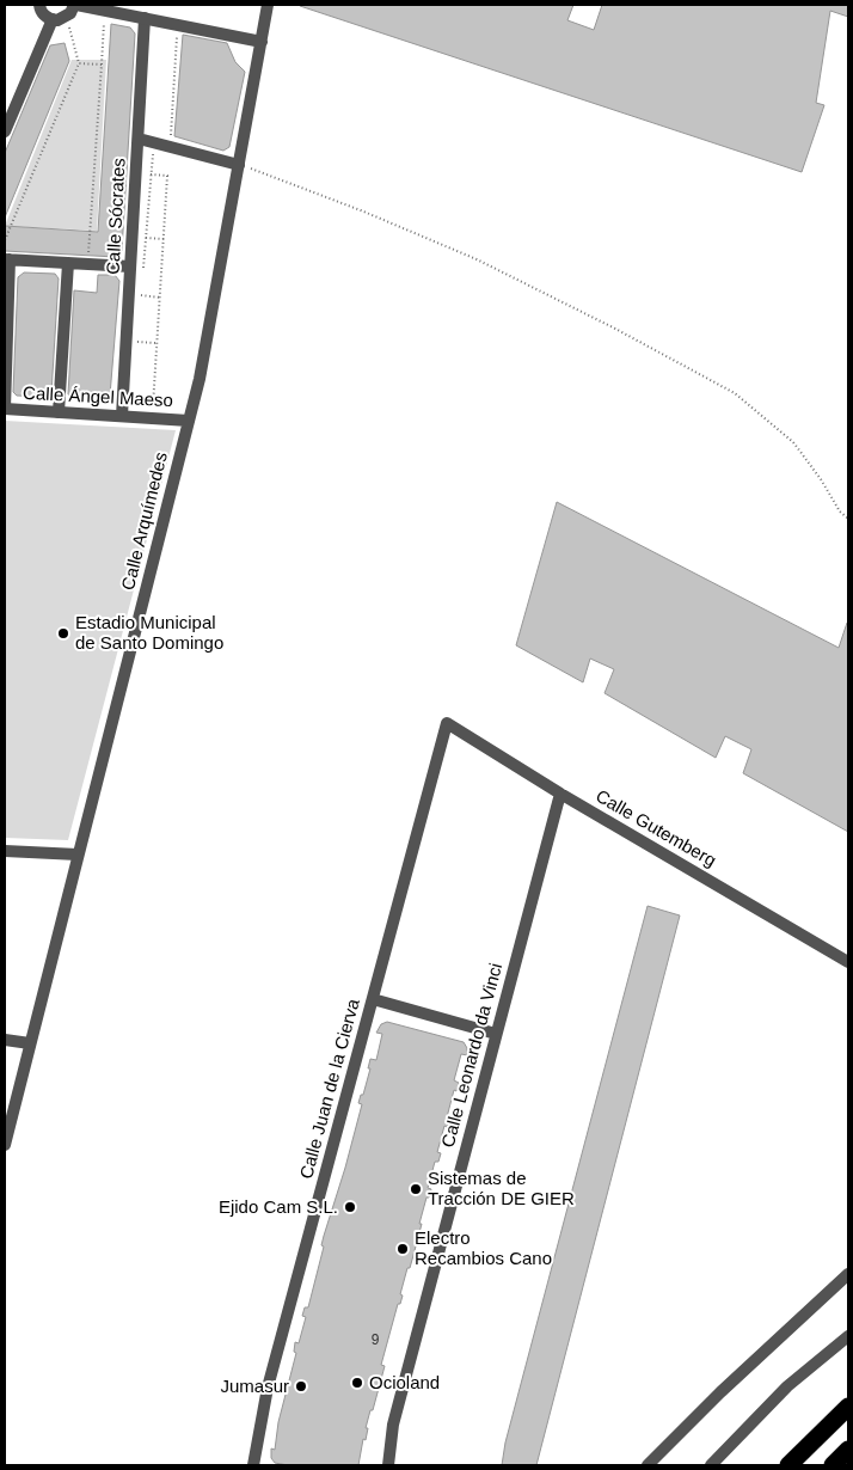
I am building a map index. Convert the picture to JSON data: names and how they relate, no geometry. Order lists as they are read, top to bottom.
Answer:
{
  "streets": {
    "street": [
      "Calle Sócrates",
      "Calle Ángel Maeso",
      "Calle Arquímedes",
      "Calle Gutemberg",
      "Calle Leonardo da Vinci",
      "Calle Juan de la Cierva"
    ]
  },
  "crossings": [
    ["Calle Sócrates", "Calle Ángel Maeso"],
    ["Calle Ángel Maeso", "Calle Arquímedes"],
    ["Calle Gutemberg", "Calle Leonardo da Vinci"],
    ["Calle Gutemberg", "Calle Juan de la Cierva"]
  ],
  "places": [
    "Estadio Municipal de Santo Domingo",
    "Sistemas de Tracción DE GIER",
    "Ejido Cam S.L.",
    "Electro Recambios Cano",
    "Ocioland",
    "Jumasur"
  ],
  "house_numbers": ["9"]
}
